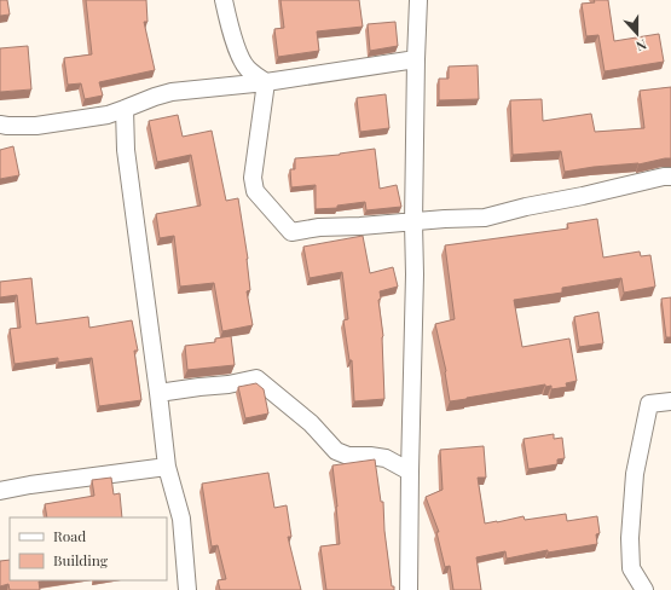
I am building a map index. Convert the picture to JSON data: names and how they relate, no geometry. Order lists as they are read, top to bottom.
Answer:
{
  "legend": ["Road", "Building"],
  "north": "bottom"
}
